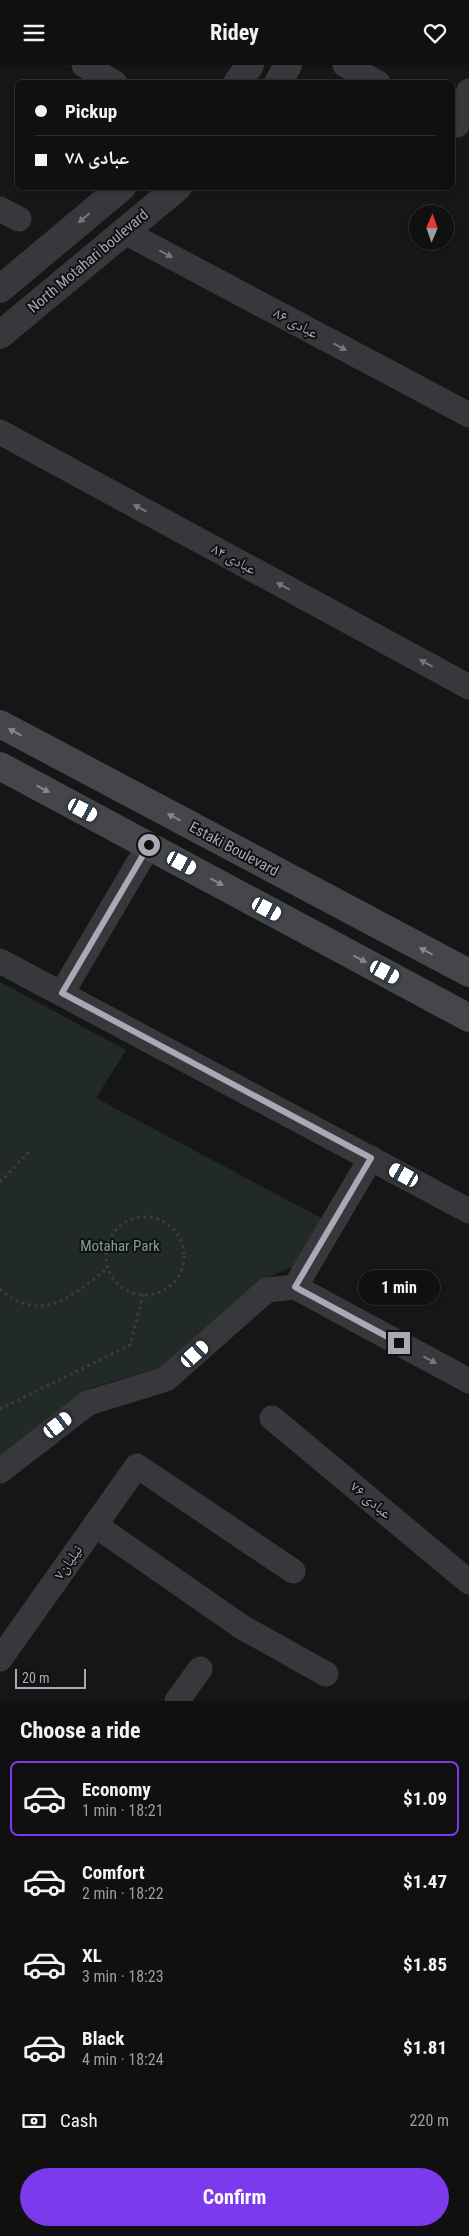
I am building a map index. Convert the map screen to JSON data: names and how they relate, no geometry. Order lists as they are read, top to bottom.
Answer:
{
  "streets": {
    "main road": ["Estaki Boulevard"],
    "street": [
      "North Motahari boulevard",
      "عبادی ۸۶",
      "عبادی ۸۴",
      "عبادی ۷۶",
      "نیلیان۷"
    ]
  },
  "crossings": [
    ["North Motahari boulevard", "عبادی ۸۶"]
  ],
  "one_way": ["عبادی ۸۶", "عبادی ۸۴"],
  "parks": ["Motahar Park"],
  "scale_bar": "20 m",
  "north": "top",
  "page": {
    "header": "Ridey",
    "banner": ["Pickup", "عبادی ۷۸"],
    "bubble": "1 min",
    "scale": "20 m",
    "heading": "Choose a ride",
    "list": [
      {
        "name": "Economy",
        "note": "1 min · 18:21",
        "value": "$1.09"
      },
      {
        "name": "Comfort",
        "note": "2 min · 18:22",
        "value": "$1.47"
      },
      {
        "name": "XL",
        "note": "3 min · 18:23",
        "value": "$1.85"
      },
      {
        "name": "Black",
        "note": "4 min · 18:24",
        "value": "$1.81"
      }
    ],
    "pay": ["Cash", "220 m"],
    "buttons": "Confirm"
  }
}
